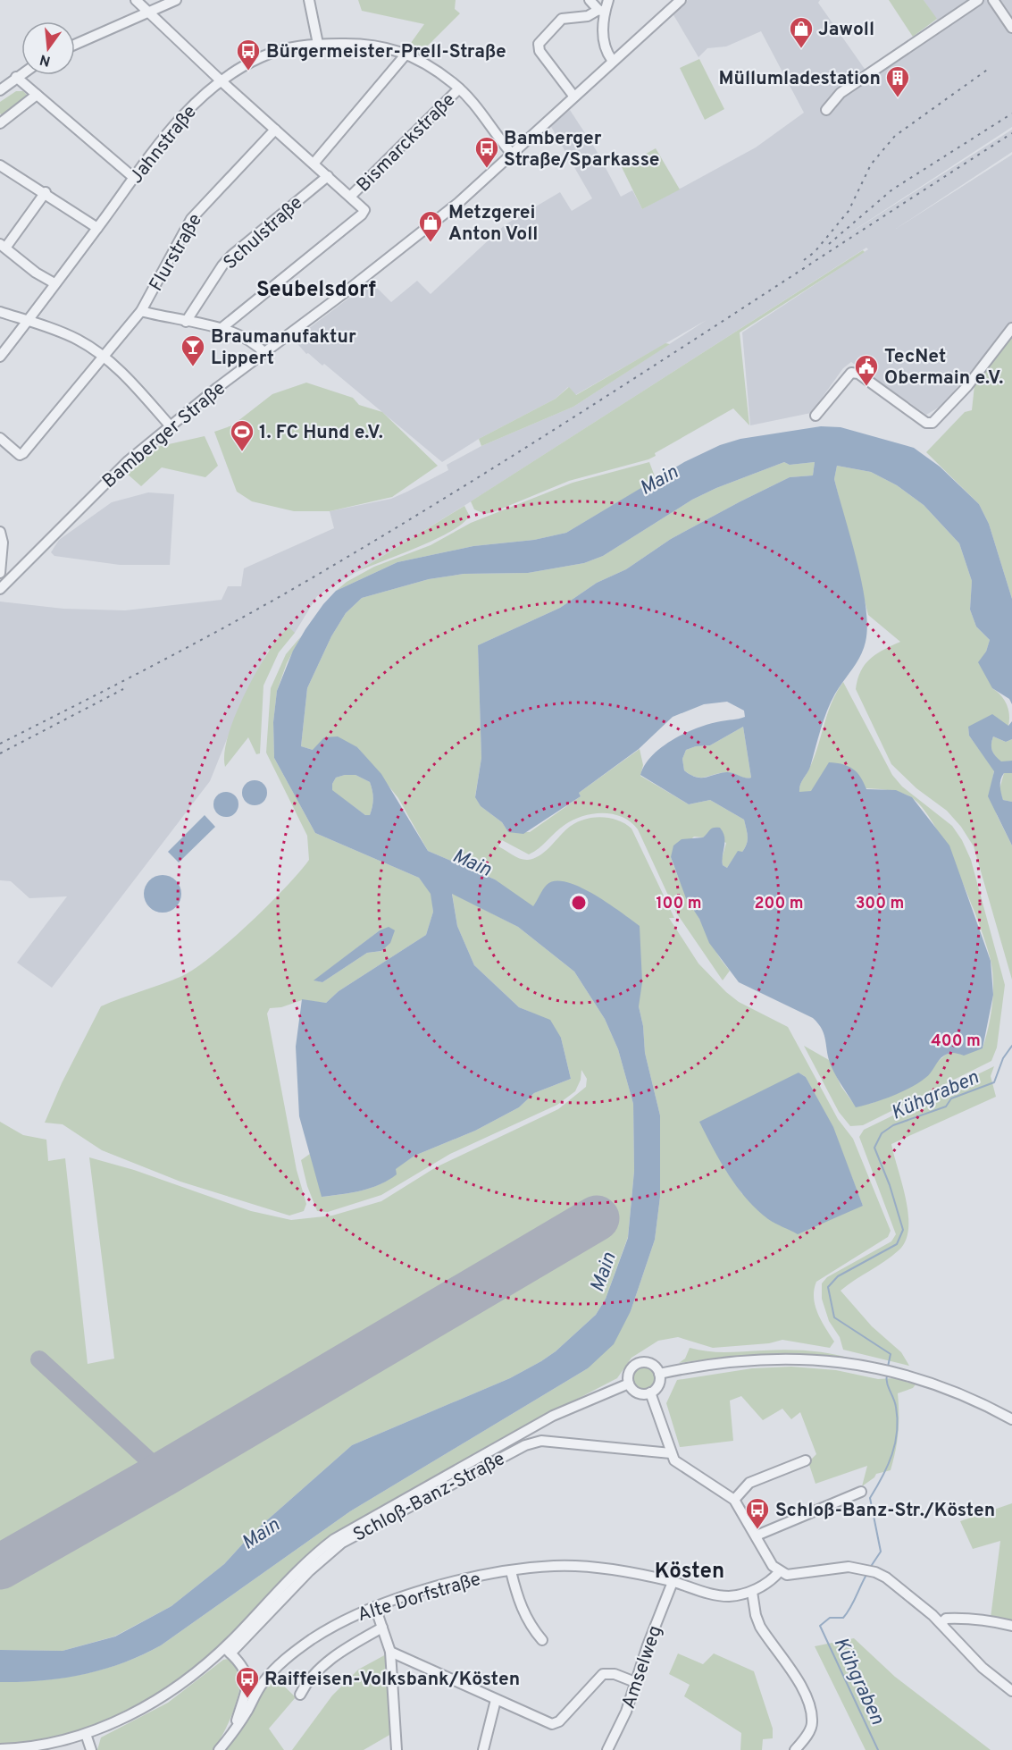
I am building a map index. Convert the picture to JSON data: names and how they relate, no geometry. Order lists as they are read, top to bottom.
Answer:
{
  "streets": {
    "street": [
      "Bismarckstraße",
      "Jahnstraße",
      "Schulstraße",
      "Flurstraße",
      "Bamberger Straße",
      "Schloß-Banz-Straße",
      "Alte Dorfstraße",
      "Amselweg"
    ]
  },
  "crossings": [
    ["Bismarckstraße", "Jahnstraße"],
    ["Jahnstraße", "Bamberger Straße"],
    ["Alte Dorfstraße", "Amselweg"]
  ],
  "districts": ["Seubelsdorf", "Kösten"],
  "water": ["Main", "Kühgraben"],
  "places": {
    "shop": ["Jawoll", "Metzgerei Anton Voll"],
    "bus stop": [
      "Bürgermeister-Prell-Straße",
      "Bamberger Straße/Sparkasse",
      "Schloß-Banz-Str./Kösten",
      "Raiffeisen-Volksbank/Kösten"
    ],
    "building": ["Müllumladestation"],
    "bar": ["Braumanufaktur Lippert"],
    "public building": ["TecNet Obermain e.V."],
    "sports": ["1. FC Hund e.V."]
  },
  "north": "bottom",
  "rings": [
    "100 m",
    "200 m",
    "300 m",
    "400 m"
  ]
}
